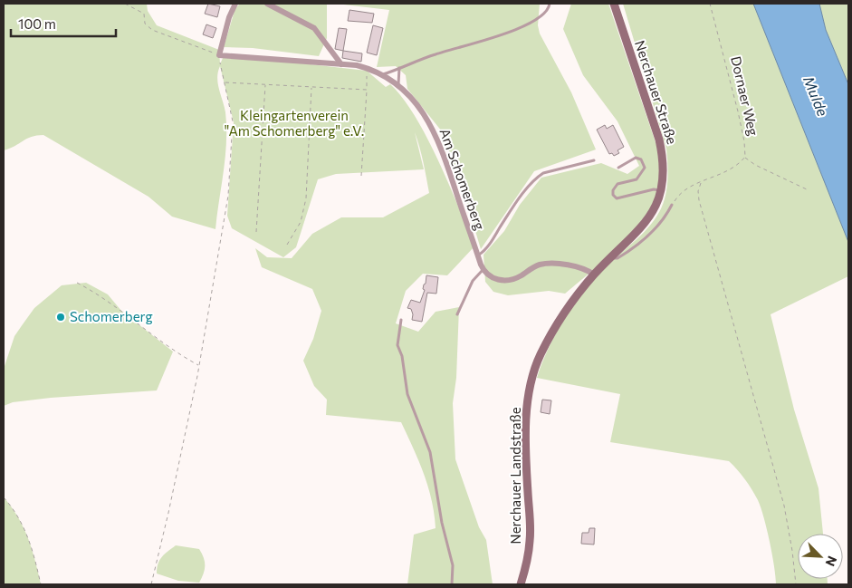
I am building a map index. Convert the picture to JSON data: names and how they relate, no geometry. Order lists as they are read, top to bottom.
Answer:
{
  "streets": {
    "main road": ["Nerchauer Straße", "Nerchauer Landstraße"],
    "street": ["Am Schomerberg"],
    "path": ["Dornaer Weg"]
  },
  "crossings": [
    ["Nerchauer Straße", "Nerchauer Landstraße"]
  ],
  "water": ["Mulde"],
  "parks": ["Kleingartenverein \"Am Schomerberg\" e.V."],
  "places": ["Schomerberg"],
  "scale_bar": "100 m",
  "north": "bottom right"
}
